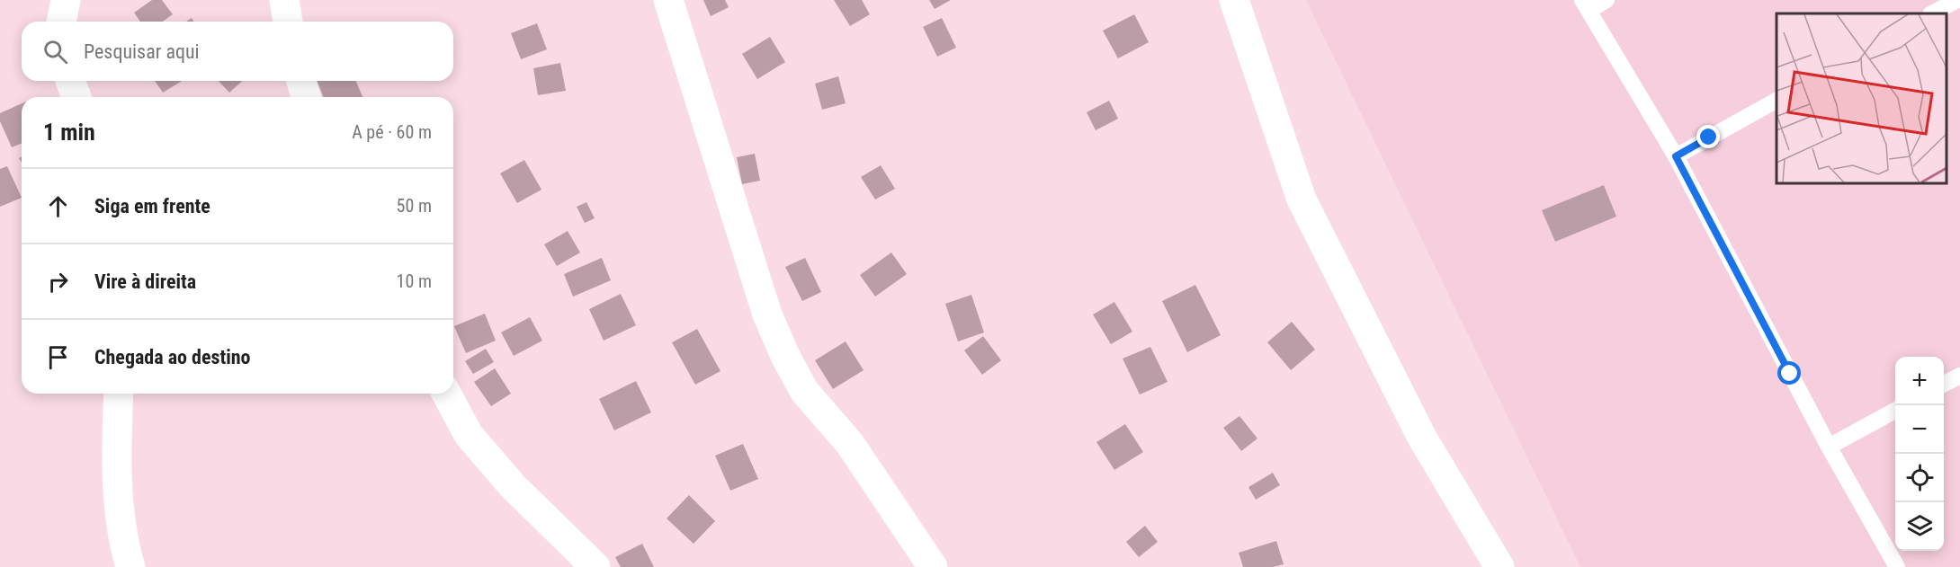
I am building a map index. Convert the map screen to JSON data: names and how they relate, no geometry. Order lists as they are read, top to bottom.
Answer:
{
  "page": {
    "search": "Pesquisar aqui",
    "heading": ["1 min", "A pé · 60 m"],
    "list": [
      ["Siga em frente", "50 m"],
      ["Vire à direita", "10 m"],
      "Chegada ao destino"
    ],
    "map_buttons": ["+", "−"]
  }
}
